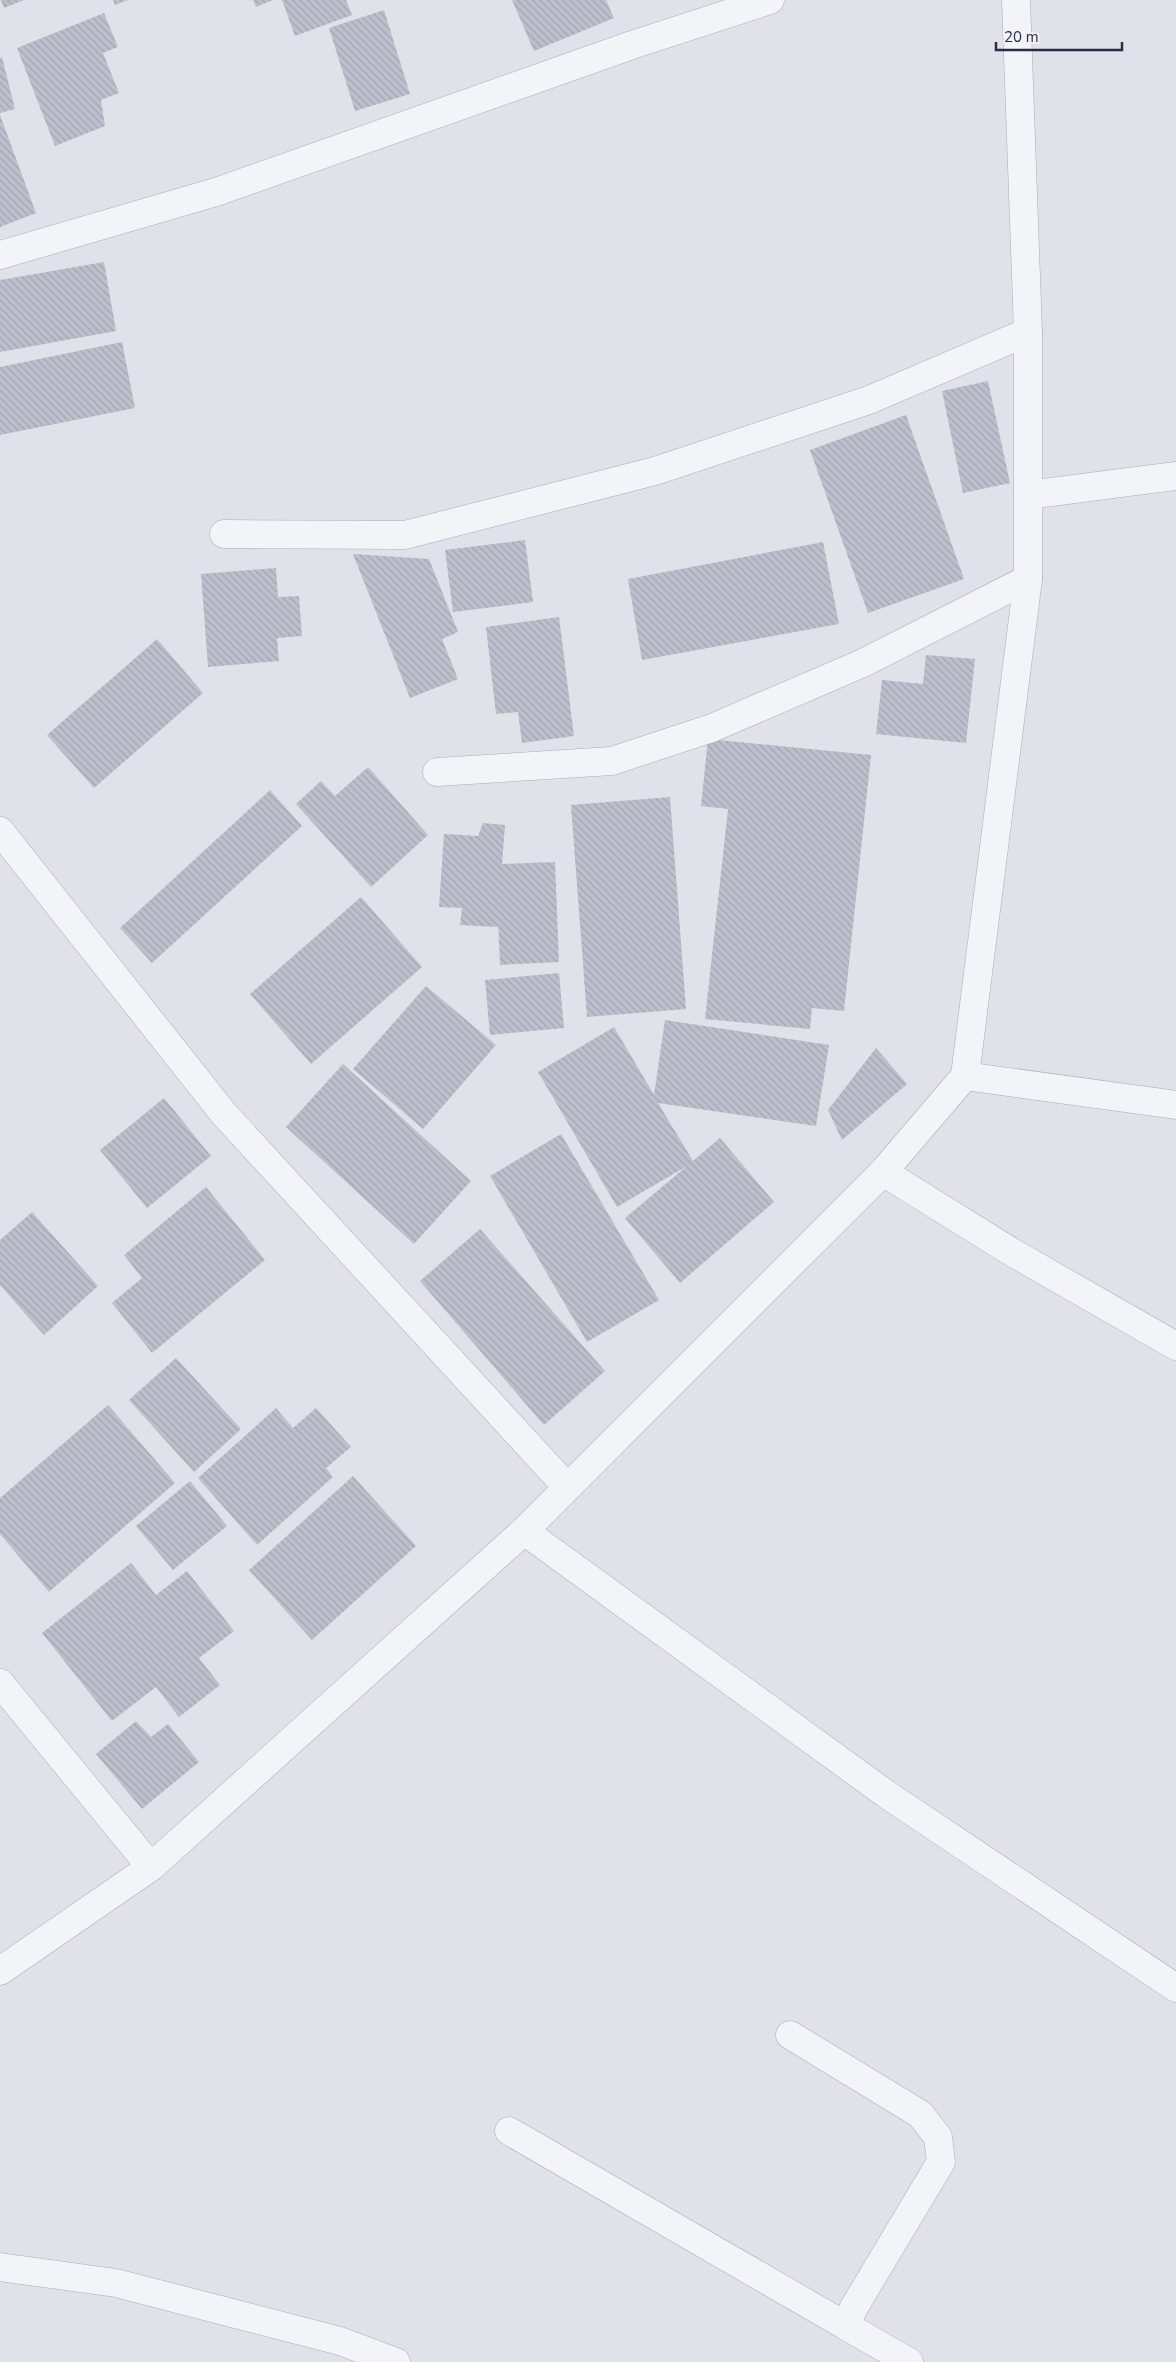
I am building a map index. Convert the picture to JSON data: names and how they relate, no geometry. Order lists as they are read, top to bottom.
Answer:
{
  "scale_bar": "20 m"
}
